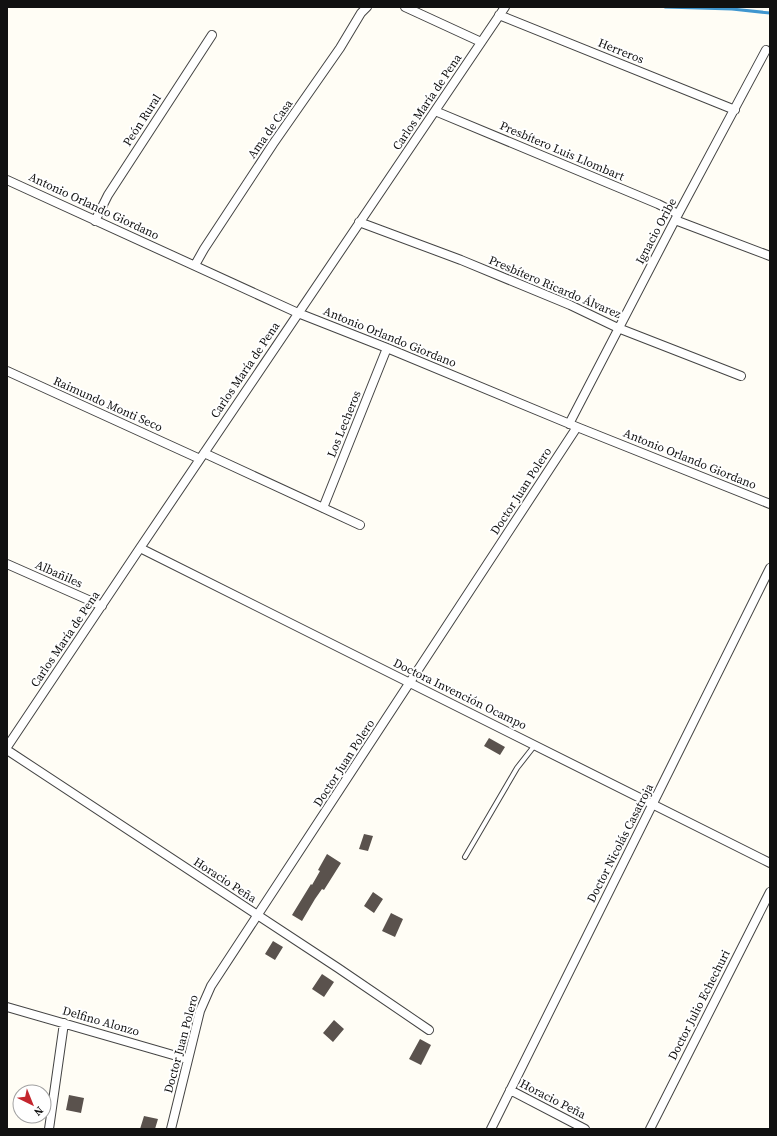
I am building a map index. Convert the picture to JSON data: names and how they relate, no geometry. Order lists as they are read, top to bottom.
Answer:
{
  "streets": {
    "street": [
      "Herreros",
      "Carlos María de Pena",
      "Peón Rural",
      "Ama de Casa",
      "Presbítero Luis Llombart",
      "Antonio Orlando Giordano",
      "Ignacio Oribe",
      "Presbítero Ricardo Álvarez",
      "Raimundo Monti Seco",
      "Los Lecheros",
      "Doctor Juan Polero",
      "Albañiles",
      "Doctora Invención Ocampo",
      "Doctor Nicolás Casatroja",
      "Horacio Peña",
      "Doctor Julio Echechuri",
      "Delfino Alonzo"
    ]
  },
  "crossings": [
    ["Herreros", "Carlos María de Pena"],
    ["Herreros", "Ignacio Oribe"],
    ["Carlos María de Pena", "Presbítero Luis Llombart"],
    ["Carlos María de Pena", "Antonio Orlando Giordano"],
    ["Carlos María de Pena", "Presbítero Ricardo Álvarez"],
    ["Carlos María de Pena", "Raimundo Monti Seco"],
    ["Carlos María de Pena", "Albañiles"],
    ["Carlos María de Pena", "Doctora Invención Ocampo"],
    ["Carlos María de Pena", "Horacio Peña"],
    ["Peón Rural", "Antonio Orlando Giordano"],
    ["Ama de Casa", "Antonio Orlando Giordano"],
    ["Presbítero Luis Llombart", "Ignacio Oribe"],
    ["Antonio Orlando Giordano", "Ignacio Oribe"],
    ["Antonio Orlando Giordano", "Los Lecheros"],
    ["Antonio Orlando Giordano", "Doctor Juan Polero"],
    ["Ignacio Oribe", "Presbítero Ricardo Álvarez"],
    ["Raimundo Monti Seco", "Los Lecheros"],
    ["Doctor Juan Polero", "Doctora Invención Ocampo"],
    ["Doctor Juan Polero", "Horacio Peña"],
    ["Doctor Juan Polero", "Delfino Alonzo"],
    ["Doctora Invención Ocampo", "Doctor Nicolás Casatroja"],
    ["Doctor Nicolás Casatroja", "Horacio Peña"]
  ],
  "north": "bottom right"
}
